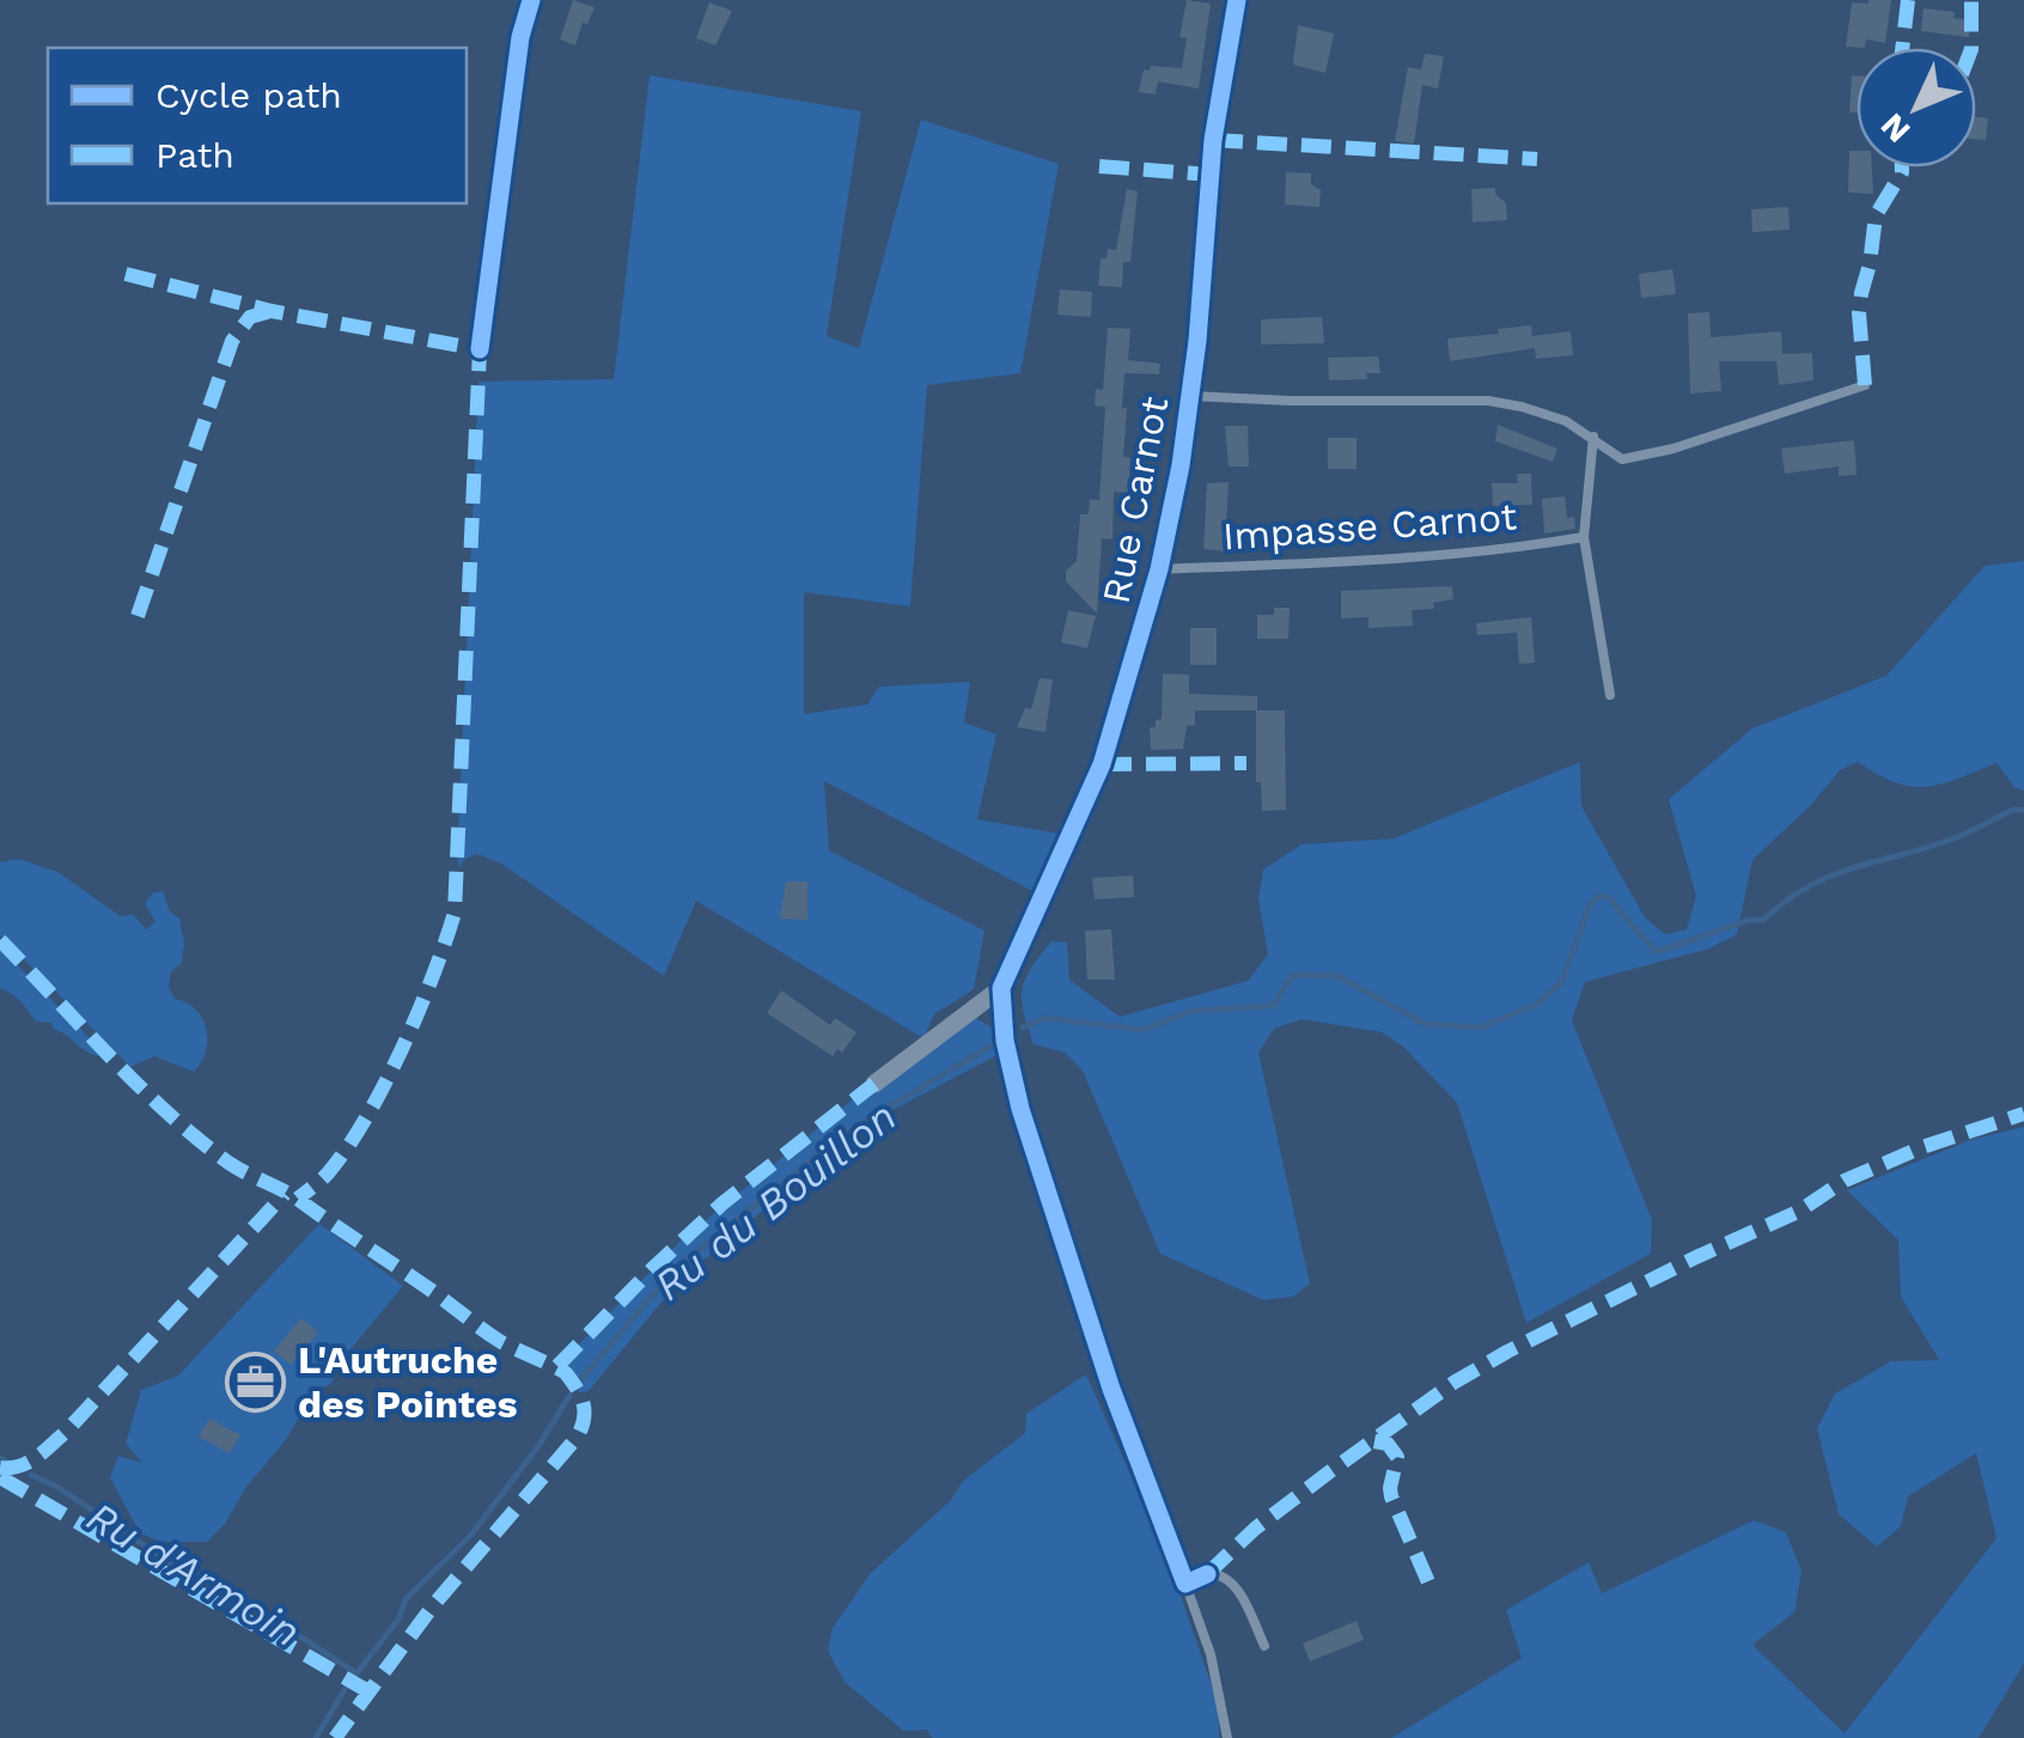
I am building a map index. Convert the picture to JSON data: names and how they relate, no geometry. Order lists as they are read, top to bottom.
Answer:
{
  "streets": {
    "street": ["Rue Carnot"],
    "lane": ["Impasse Carnot"]
  },
  "crossings": [
    ["Rue Carnot", "Impasse Carnot"]
  ],
  "water": ["Ru du Bouillon", "Ru d'Armoin"],
  "places": {
    "office": ["L'Autruche des Pointes"]
  },
  "legend": ["Cycle path", "Path"],
  "north": "bottom left"
}
